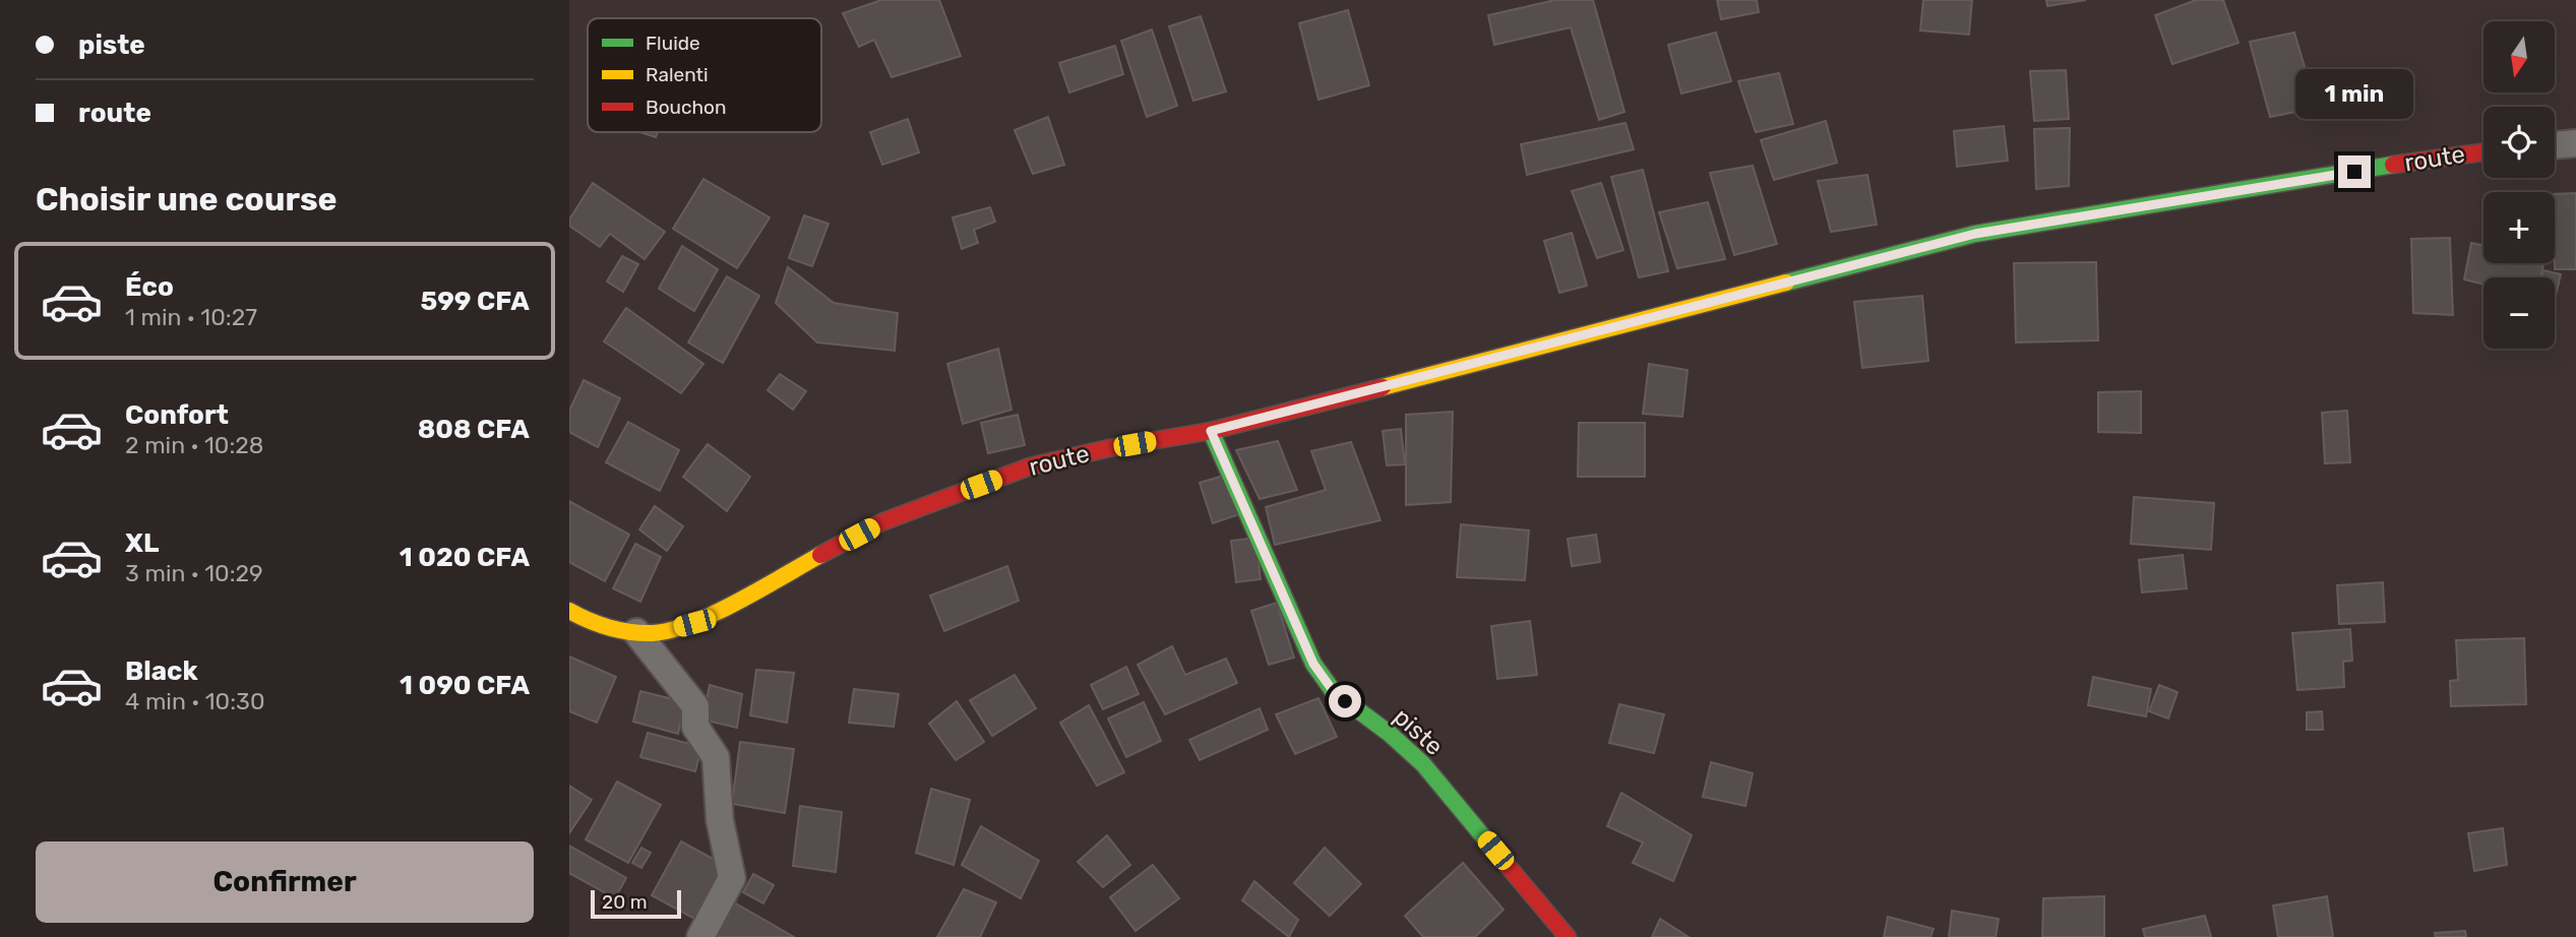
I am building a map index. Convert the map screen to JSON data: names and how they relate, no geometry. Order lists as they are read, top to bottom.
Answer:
{
  "streets": {
    "street": ["route", "piste"]
  },
  "crossings": [
    ["route", "piste"]
  ],
  "legend": ["Fluide", "Ralenti", "Bouchon"],
  "scale_bar": "20 m",
  "north": "bottom",
  "page": {
    "banner": ["piste", "route"],
    "map_buttons": ["+", "−"],
    "bubble": "1 min",
    "heading": "Choisir une course",
    "list": [
      {
        "name": "Éco",
        "note": "1 min · 10:27",
        "value": "599 CFA"
      },
      {
        "name": "Confort",
        "note": "2 min · 10:28",
        "value": "808 CFA"
      },
      {
        "name": "XL",
        "note": "3 min · 10:29",
        "value": "1 020 CFA"
      },
      {
        "name": "Black",
        "note": "4 min · 10:30",
        "value": "1 090 CFA"
      }
    ],
    "buttons": "Confirmer",
    "scale": "20 m"
  }
}
